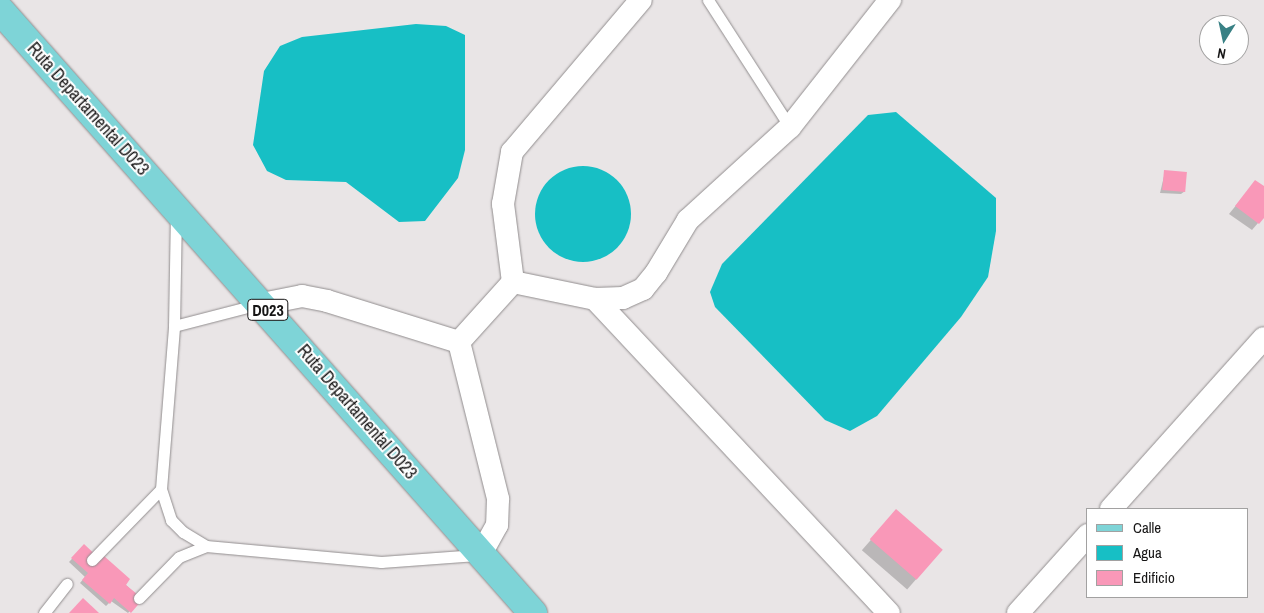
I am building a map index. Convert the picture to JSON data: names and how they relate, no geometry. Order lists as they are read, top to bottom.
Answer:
{
  "streets": {
    "main road": ["Ruta Departamental D023", "D023"]
  },
  "legend": ["Calle", "Agua", "Edificio"],
  "north": "bottom"
}
